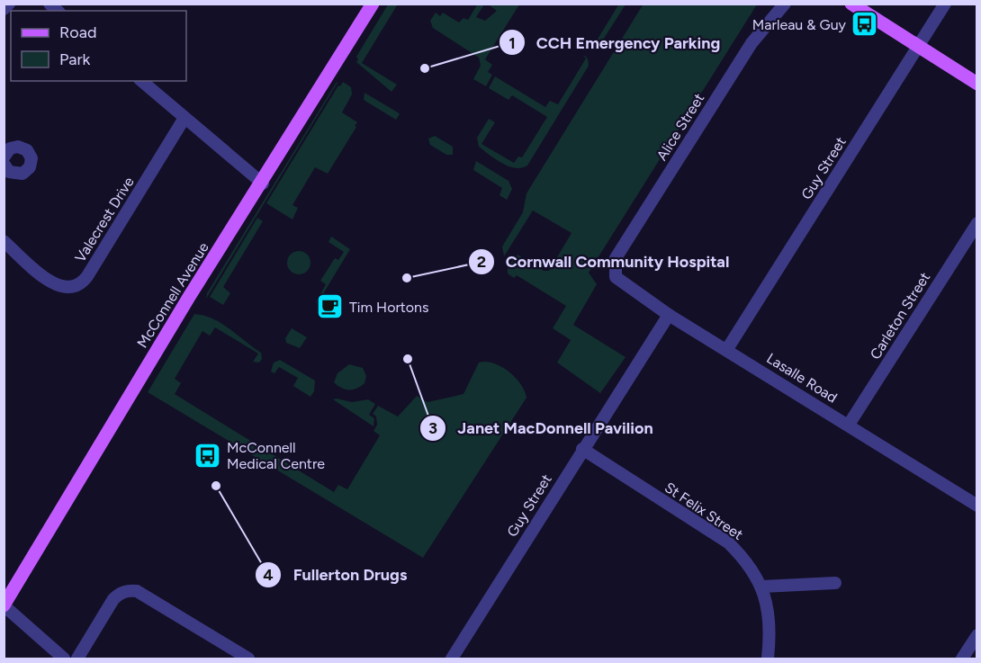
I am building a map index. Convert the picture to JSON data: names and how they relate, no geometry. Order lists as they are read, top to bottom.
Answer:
{
  "streets": {
    "main road": ["McConnell Avenue"],
    "street": [
      "Alice Street",
      "Guy Street",
      "Valecrest Drive",
      "Carleton Street",
      "Lasalle Road",
      "St Felix Street"
    ]
  },
  "crossings": [
    ["Alice Street", "Lasalle Road"],
    ["Guy Street", "Lasalle Road"],
    ["Guy Street", "St Felix Street"],
    ["Carleton Street", "Lasalle Road"]
  ],
  "places": {
    "bus stop": ["Marleau & Guy", "McConnell Medical Centre"],
    "other": [
      "CCH Emergency Parking",
      "Cornwall Community Hospital",
      "Janet MacDonnell Pavilion",
      "Fullerton Drugs"
    ],
    "cafe": ["Tim Hortons"]
  },
  "legend": ["Road", "Park"]
}
